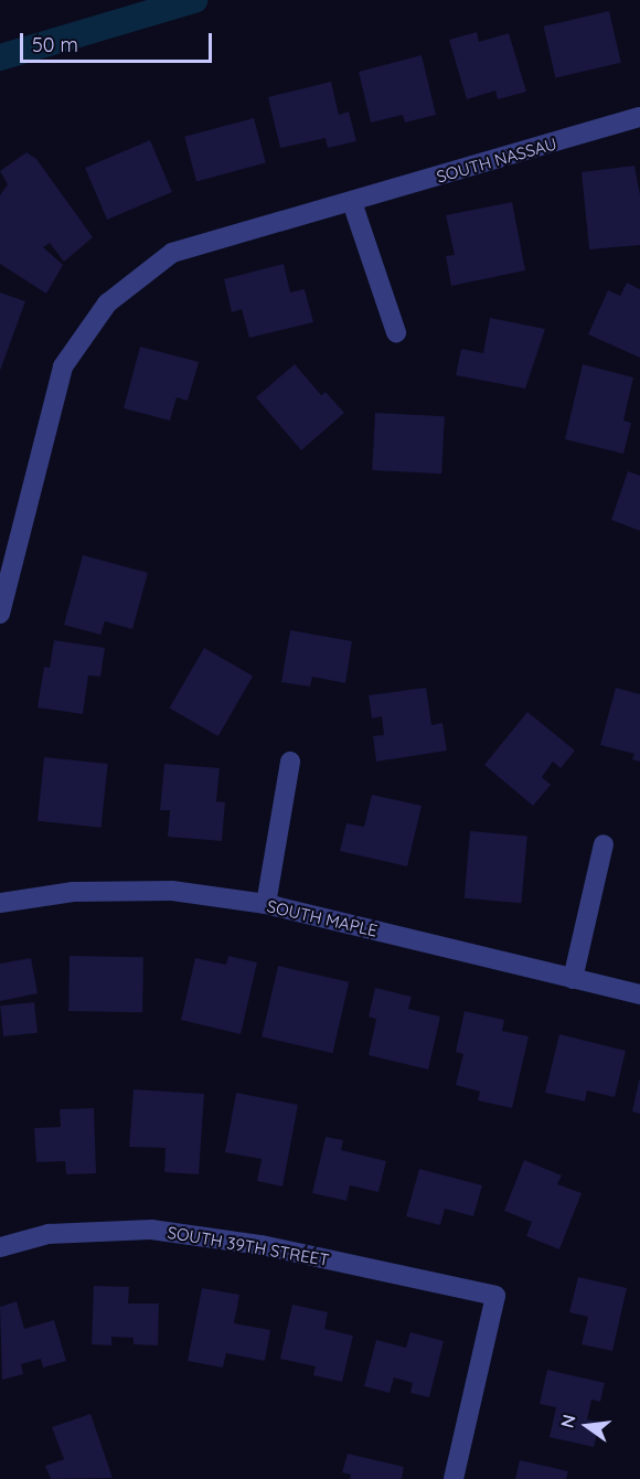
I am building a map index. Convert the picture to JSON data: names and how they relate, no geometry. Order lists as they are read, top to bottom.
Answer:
{
  "streets": {
    "street": ["SOUTH NASSAU", "SOUTH MAPLE", "SOUTH 39TH STREET"]
  },
  "scale_bar": "50 m",
  "north": "left"
}
